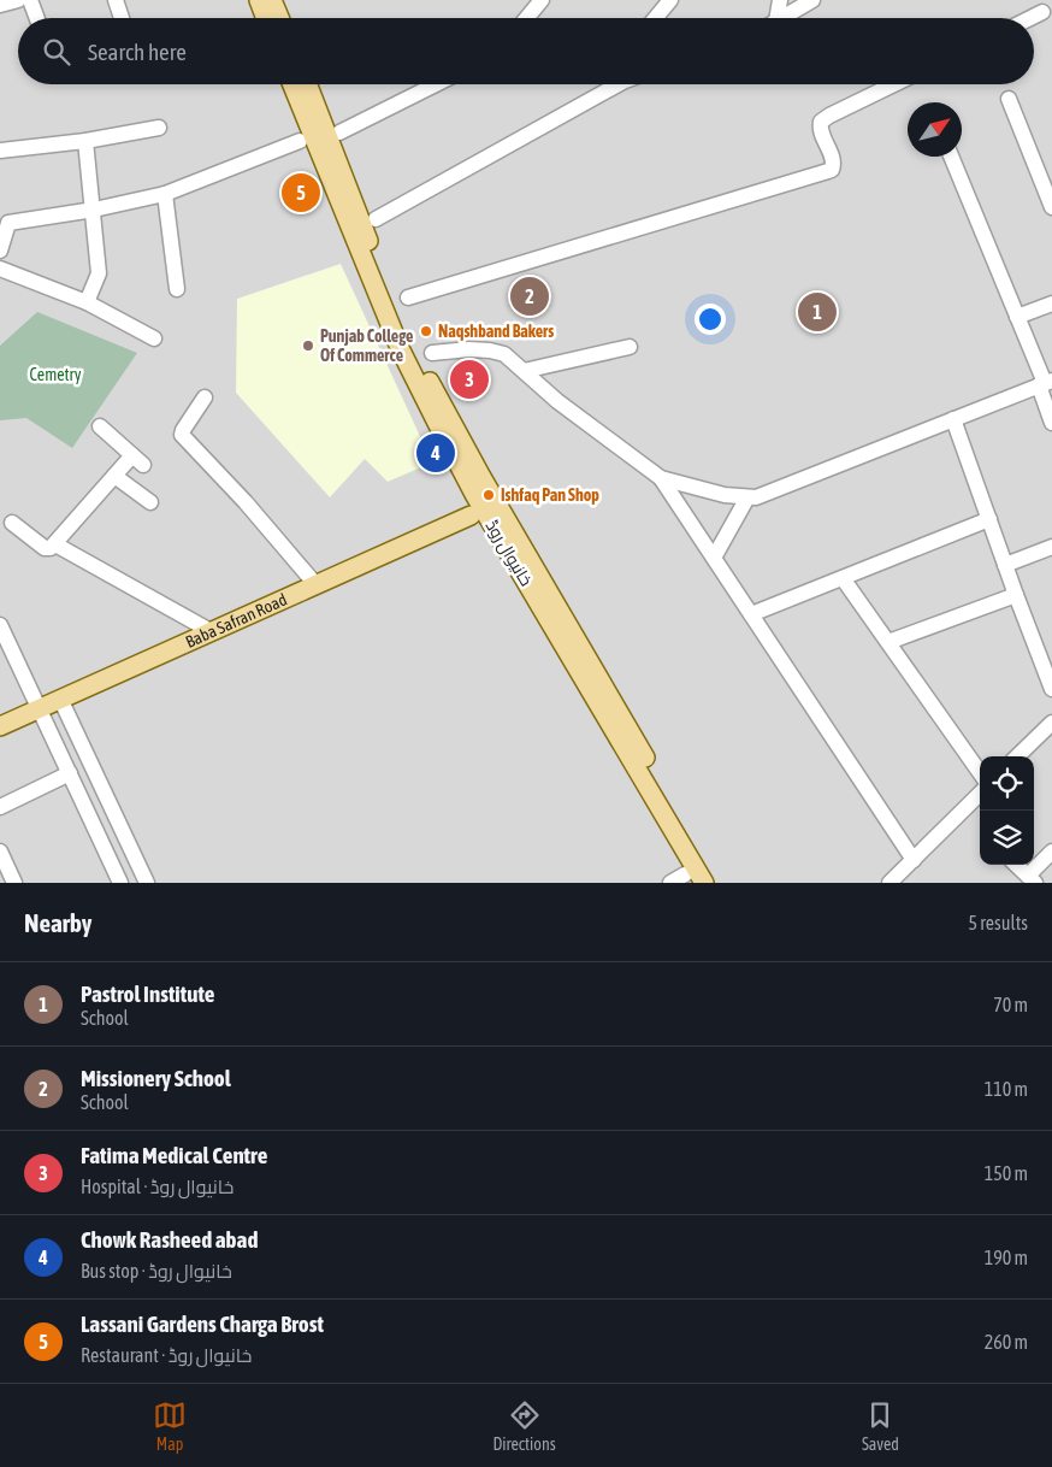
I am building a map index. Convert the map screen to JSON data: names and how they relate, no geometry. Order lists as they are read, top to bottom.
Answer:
{
  "streets": {
    "main road": ["خانیوال روڈ", "Baba Safran Road"]
  },
  "parks": ["Cemetry"],
  "places": ["Naqshband Bakers", "Punjab College Of Commerce", "Ishfaq Pan Shop"],
  "north": "top right",
  "page": {
    "search": "Search here",
    "pins": [
      "5",
      "2",
      "1",
      "3",
      "4"
    ],
    "heading": ["Nearby", "5 results"],
    "list": [
      {
        "mark": "1",
        "name": "Pastrol Institute",
        "note": "School",
        "value": "70 m"
      },
      {
        "mark": "2",
        "name": "Missionery School",
        "note": "School",
        "value": "110 m"
      },
      {
        "mark": "3",
        "name": "Fatima Medical Centre",
        "note": "Hospital · خانیوال روڈ",
        "value": "150 m"
      },
      {
        "mark": "4",
        "name": "Chowk Rasheed abad",
        "note": "Bus stop · خانیوال روڈ",
        "value": "190 m"
      },
      {
        "mark": "5",
        "name": "Lassani Gardens Charga Brost",
        "note": "Restaurant · خانیوال روڈ",
        "value": "260 m"
      }
    ],
    "nav": ["Map", "Directions", "Saved"]
  }
}
